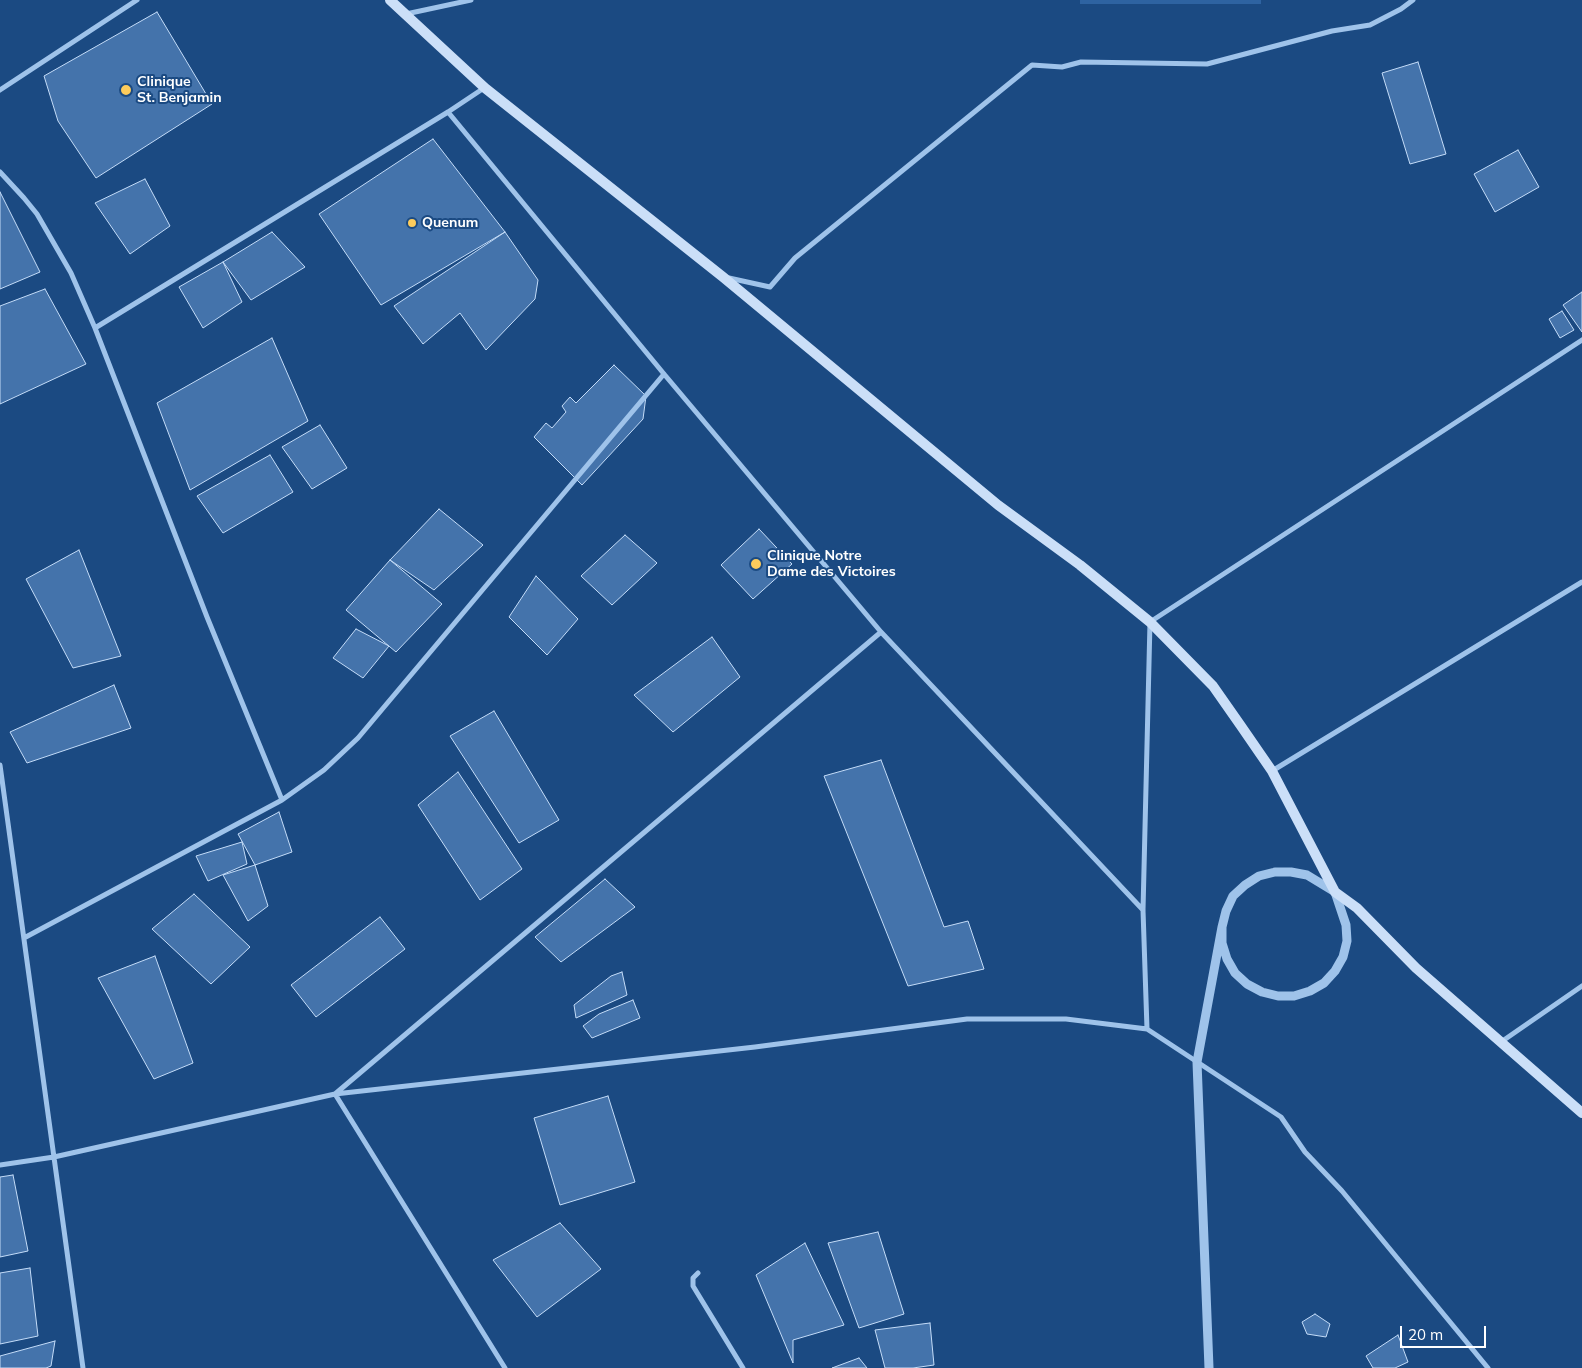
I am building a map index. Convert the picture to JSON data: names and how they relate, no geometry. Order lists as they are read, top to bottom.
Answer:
{
  "places": ["Clinique St. Benjamin", "Quenum", "Clinique Notre Dame des Victoires"],
  "scale_bar": "20 m"
}
